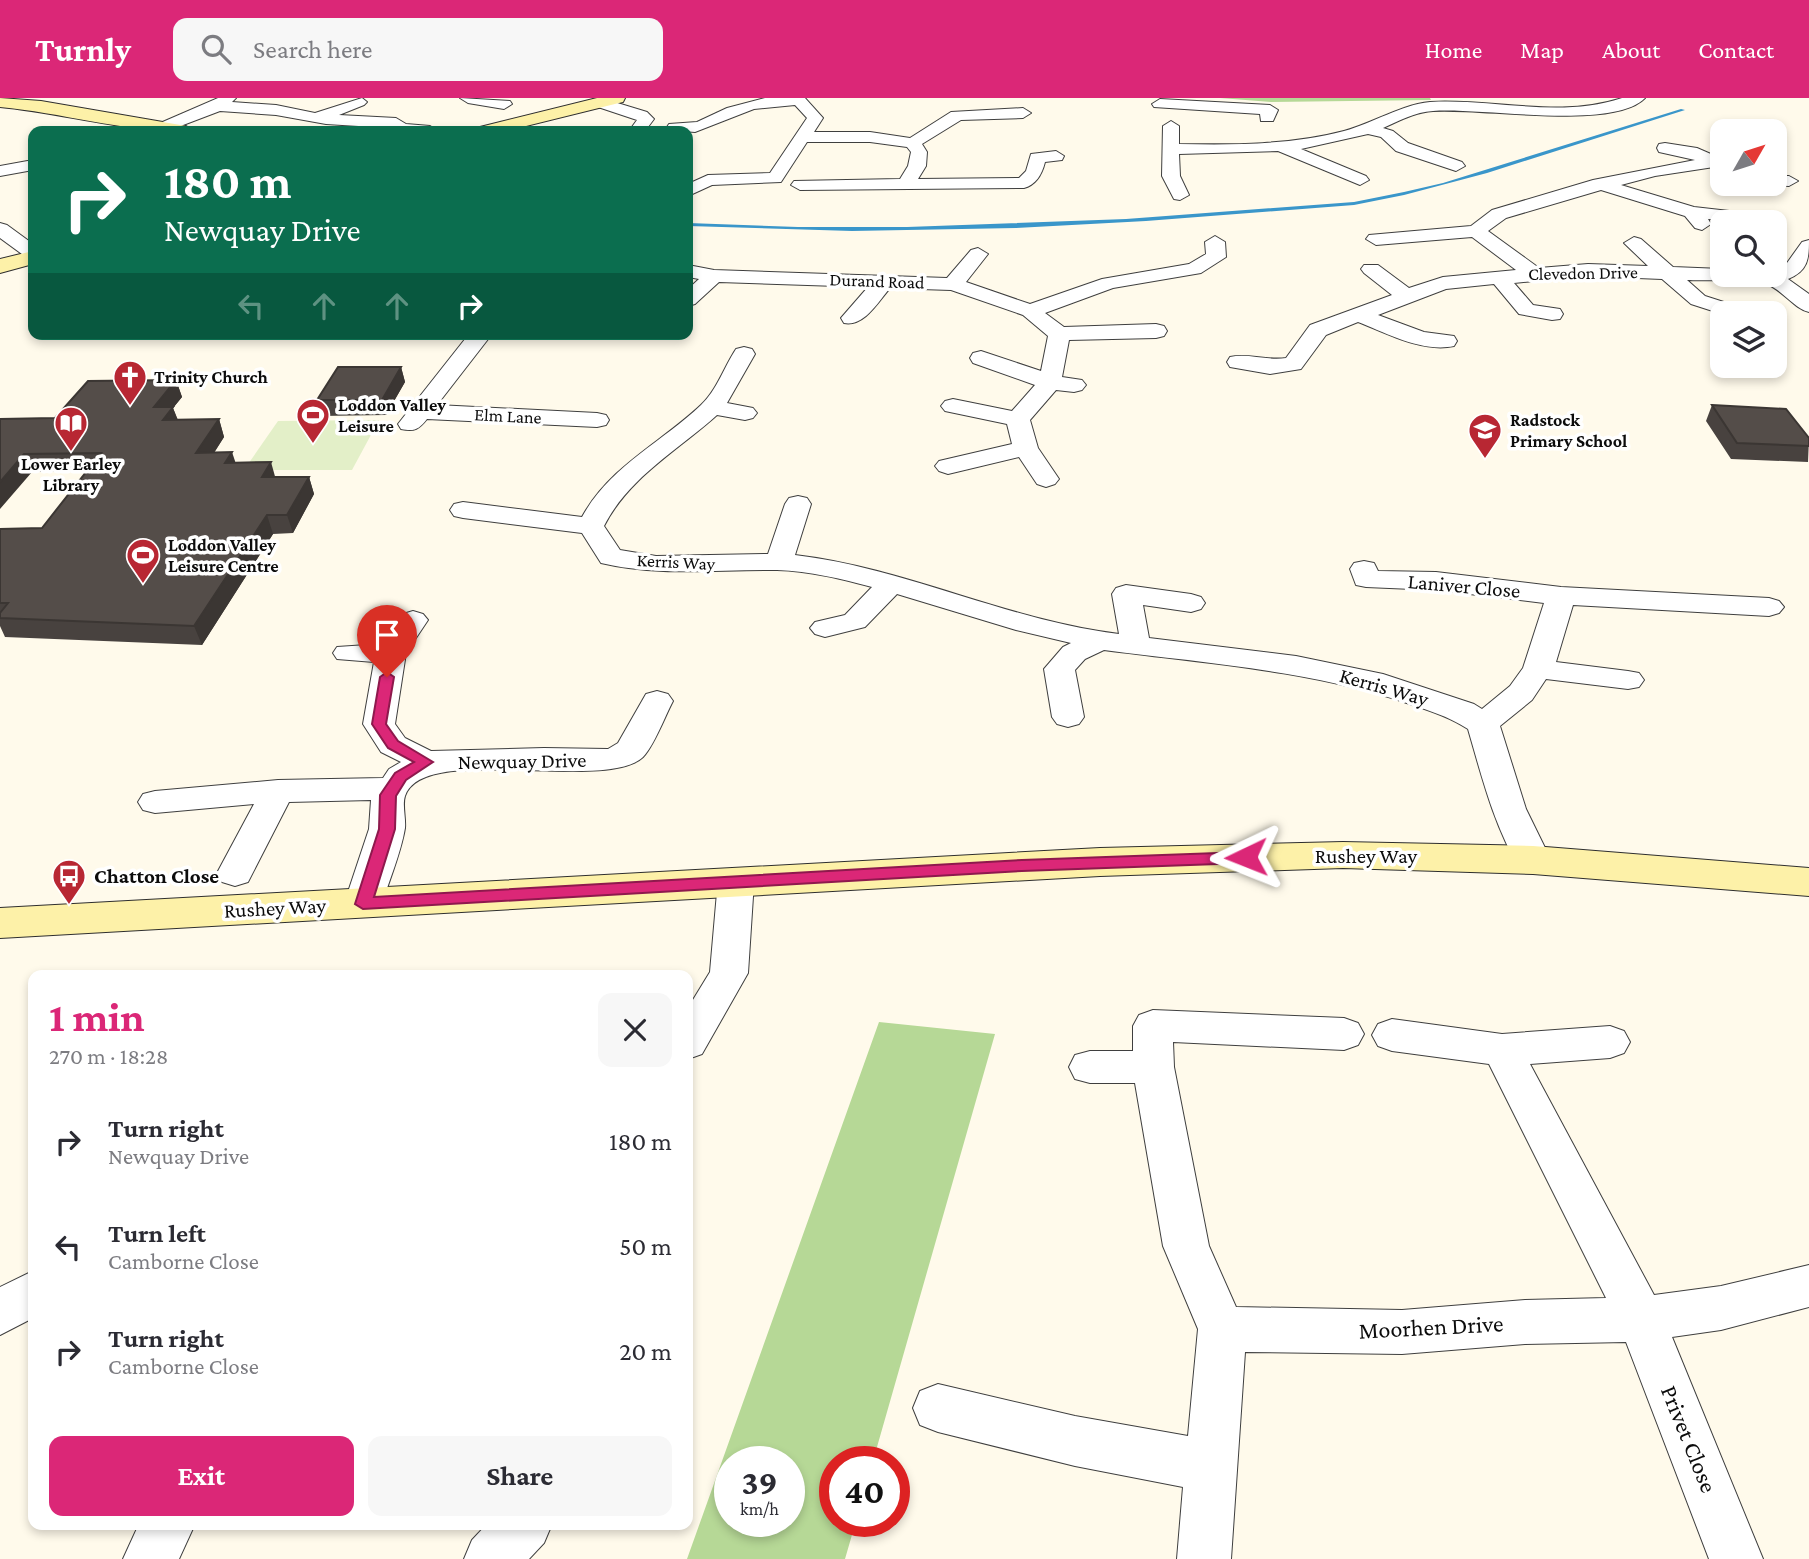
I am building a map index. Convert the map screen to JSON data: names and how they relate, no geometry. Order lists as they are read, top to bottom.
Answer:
{
  "streets": {
    "street": [
      "Clevedon Drive",
      "Durand Road",
      "Elm Lane",
      "Kerris Way",
      "Laniver Close",
      "Newquay Drive",
      "Rushey Way",
      "Moorhen Drive",
      "Privet Close"
    ]
  },
  "crossings": [
    ["Moorhen Drive", "Privet Close"]
  ],
  "places": {
    "church": ["Trinity Church"],
    "sports": ["Loddon Valley Leisure", "Loddon Valley Leisure Centre"],
    "library": ["Lower Earley Library"],
    "school or university": ["Radstock Primary School"],
    "bus stop": ["Chatton Close"]
  },
  "north": "top right",
  "page": {
    "header": "Turnly",
    "search": "Search here",
    "nav": [
      "Home",
      "Map",
      "About",
      "Contact"
    ],
    "turn": ["180 m", "Newquay Drive"],
    "heading": ["1 min", "270 m · 18:28"],
    "list": [
      {
        "name": "Turn right",
        "note": "Newquay Drive",
        "value": "180 m"
      },
      {
        "name": "Turn left",
        "note": "Camborne Close",
        "value": "50 m"
      },
      {
        "name": "Turn right",
        "note": "Camborne Close",
        "value": "20 m"
      }
    ],
    "buttons": ["Exit", "Share"],
    "speed": "39 km/h",
    "limit": "40"
  }
}
